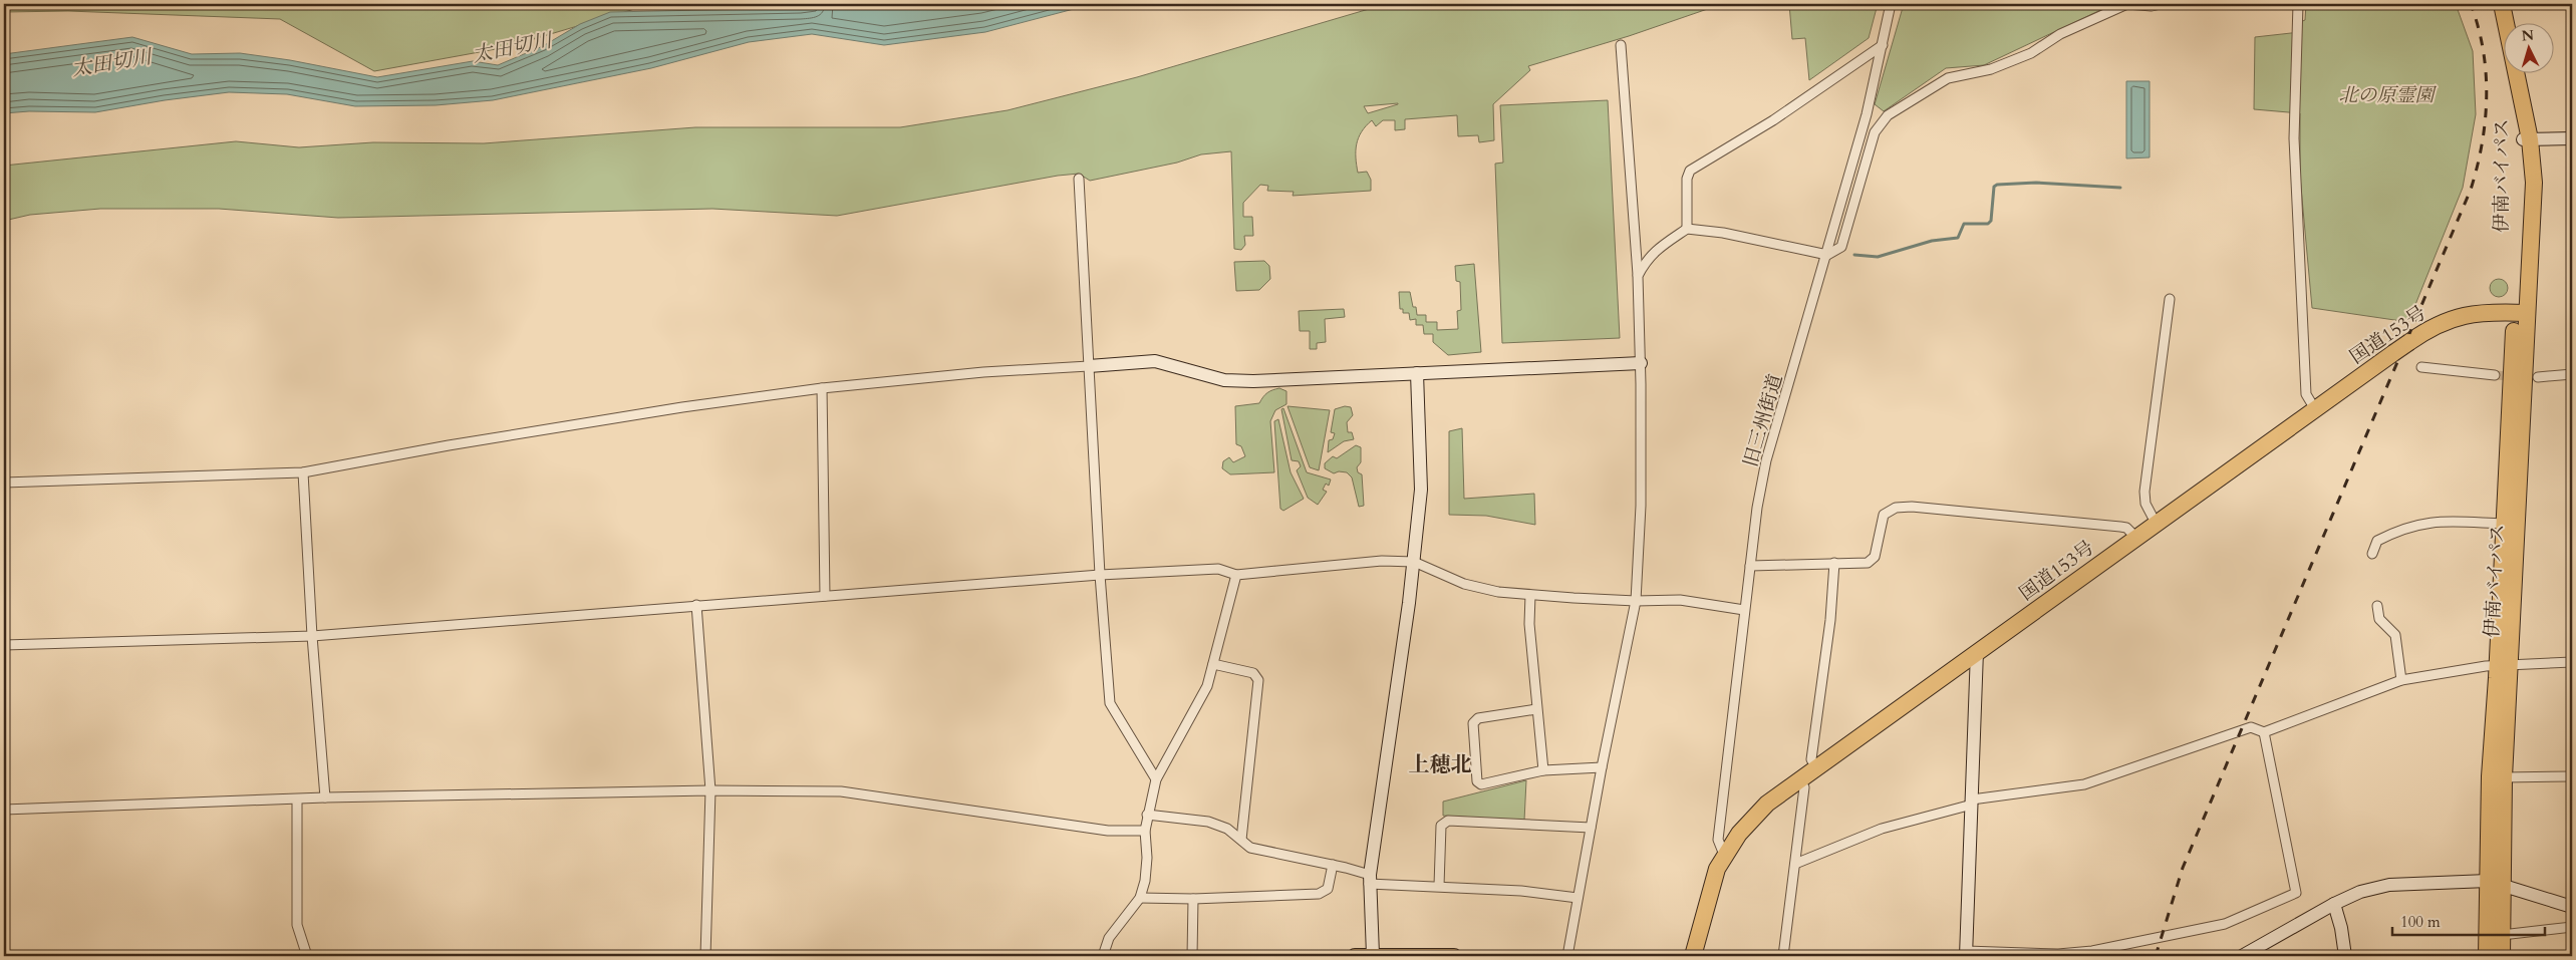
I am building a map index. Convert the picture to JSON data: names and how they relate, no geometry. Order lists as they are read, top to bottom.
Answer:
{
  "streets": {
    "highway": ["伊南バイパス", "国道153号"],
    "street": ["旧三州街道"]
  },
  "crossings": [
    ["伊南バイパス", "国道153号"],
    ["国道153号", "旧三州街道"]
  ],
  "districts": ["上穂北"],
  "water": ["太田切川"],
  "parks": ["北の原霊園"],
  "scale_bar": "100 m",
  "north": "top"
}
